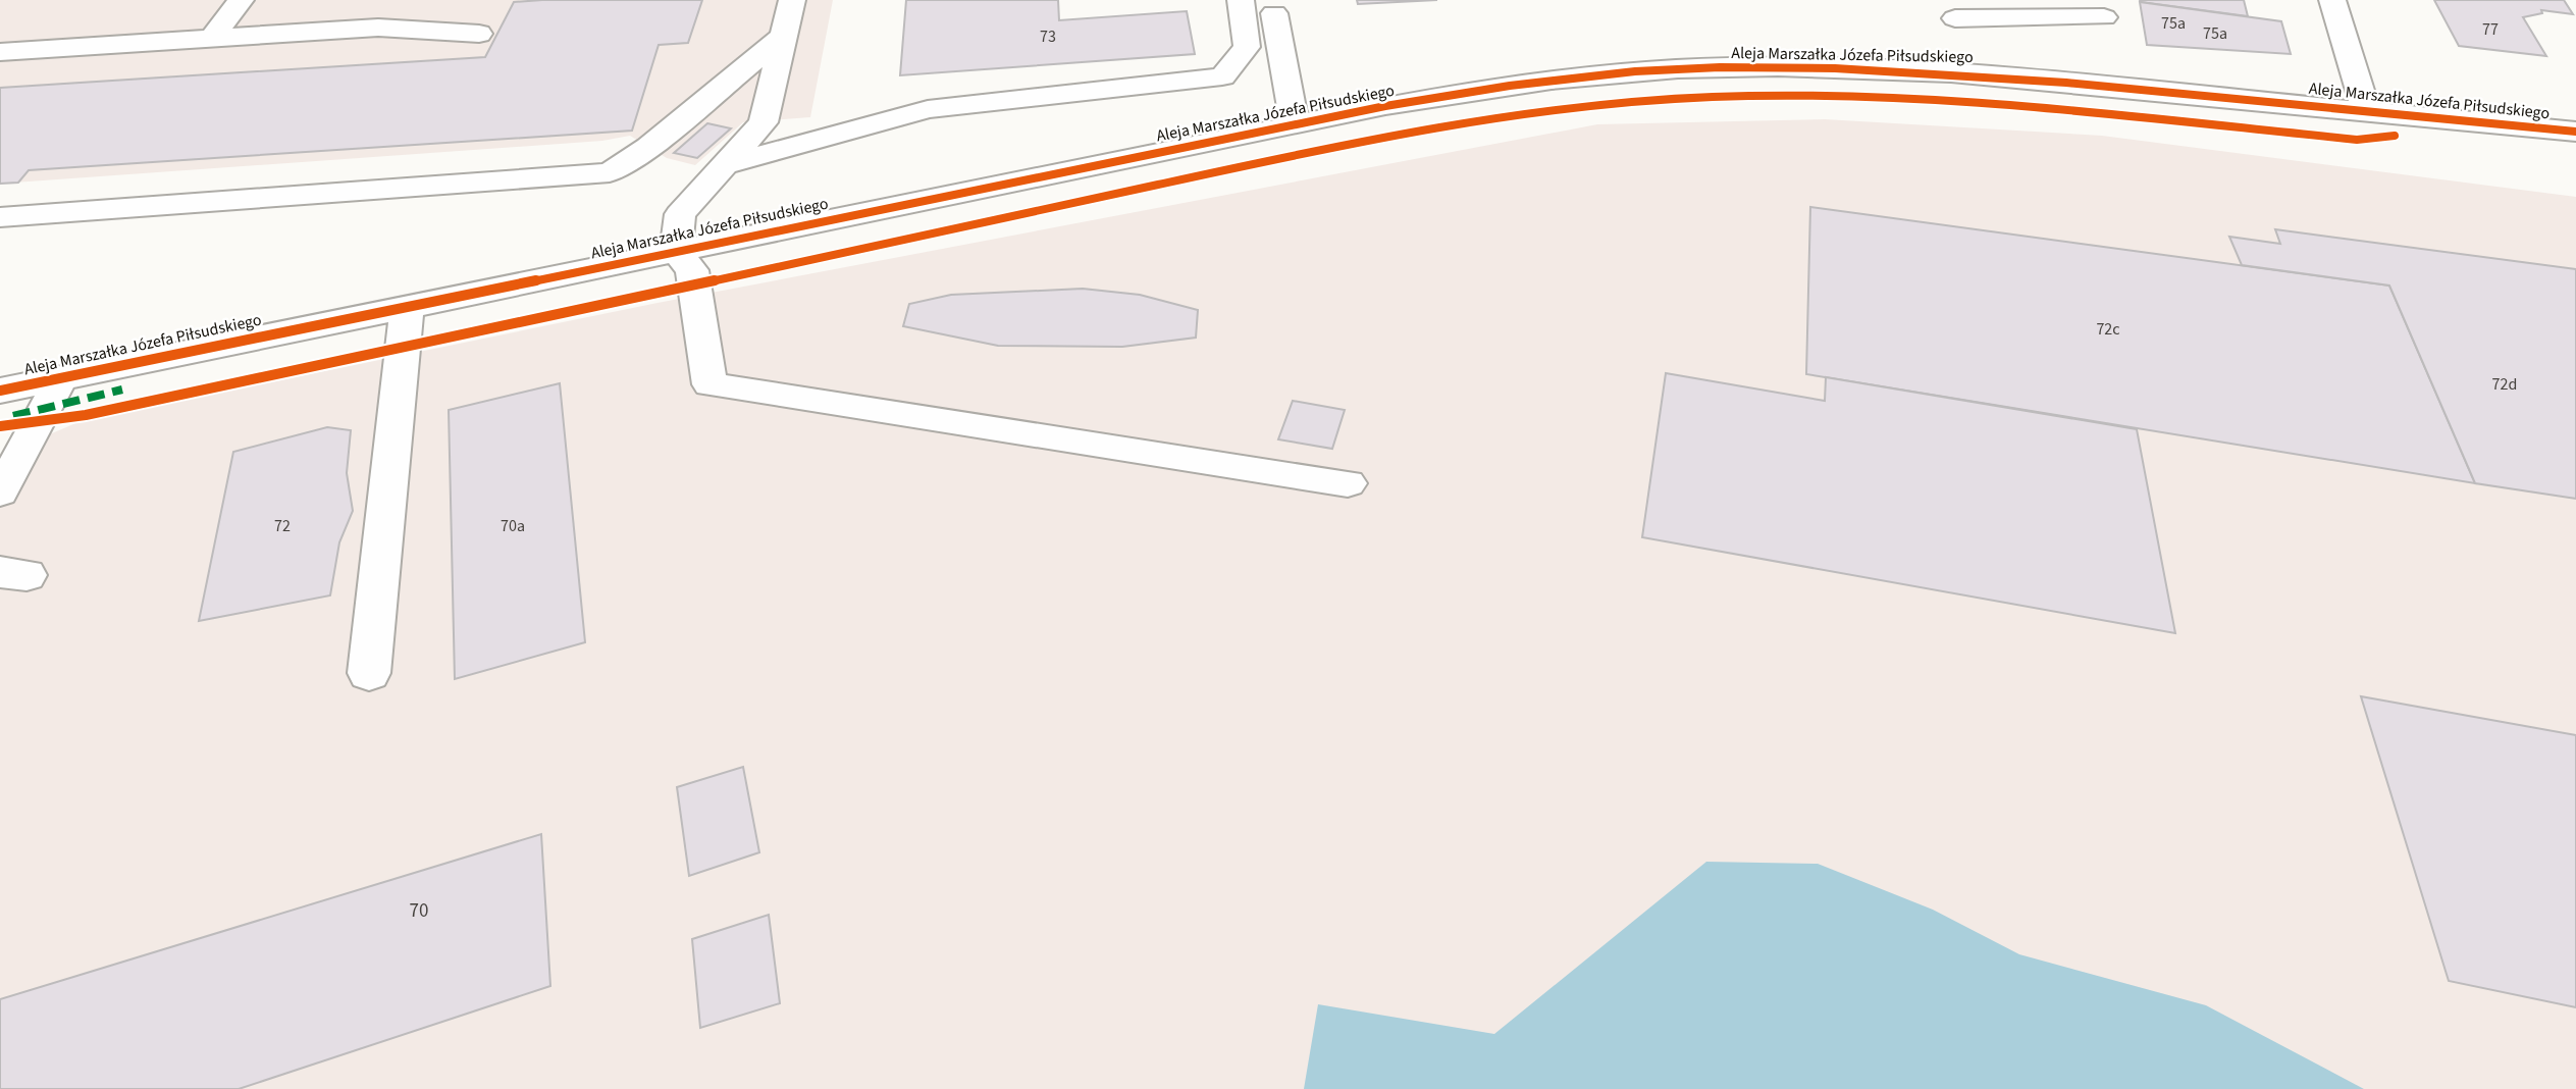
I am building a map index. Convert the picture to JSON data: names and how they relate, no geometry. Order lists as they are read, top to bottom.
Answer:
{
  "streets": {
    "street": ["Aleja Marszałka Józefa Piłsudskiego"]
  },
  "house_numbers": [
    "75a",
    "77",
    "75a",
    "73",
    "72c",
    "72d",
    "72",
    "70a",
    "70"
  ]
}
